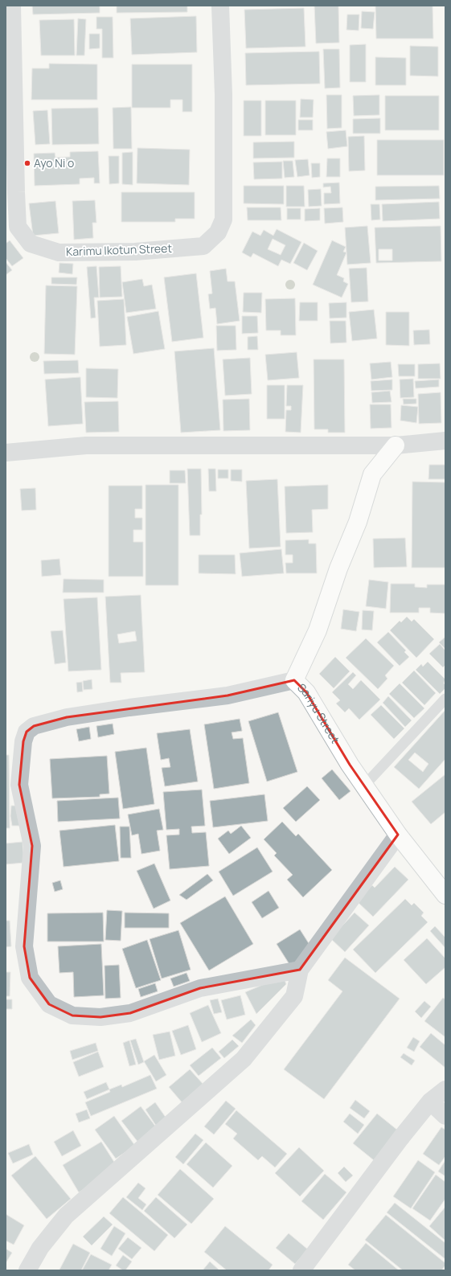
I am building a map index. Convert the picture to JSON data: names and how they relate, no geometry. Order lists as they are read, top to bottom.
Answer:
{
  "streets": {
    "street": ["Karimu Ikotun Street", "Sariyu Street"]
  },
  "places": ["Ayo Ni o"]
}
